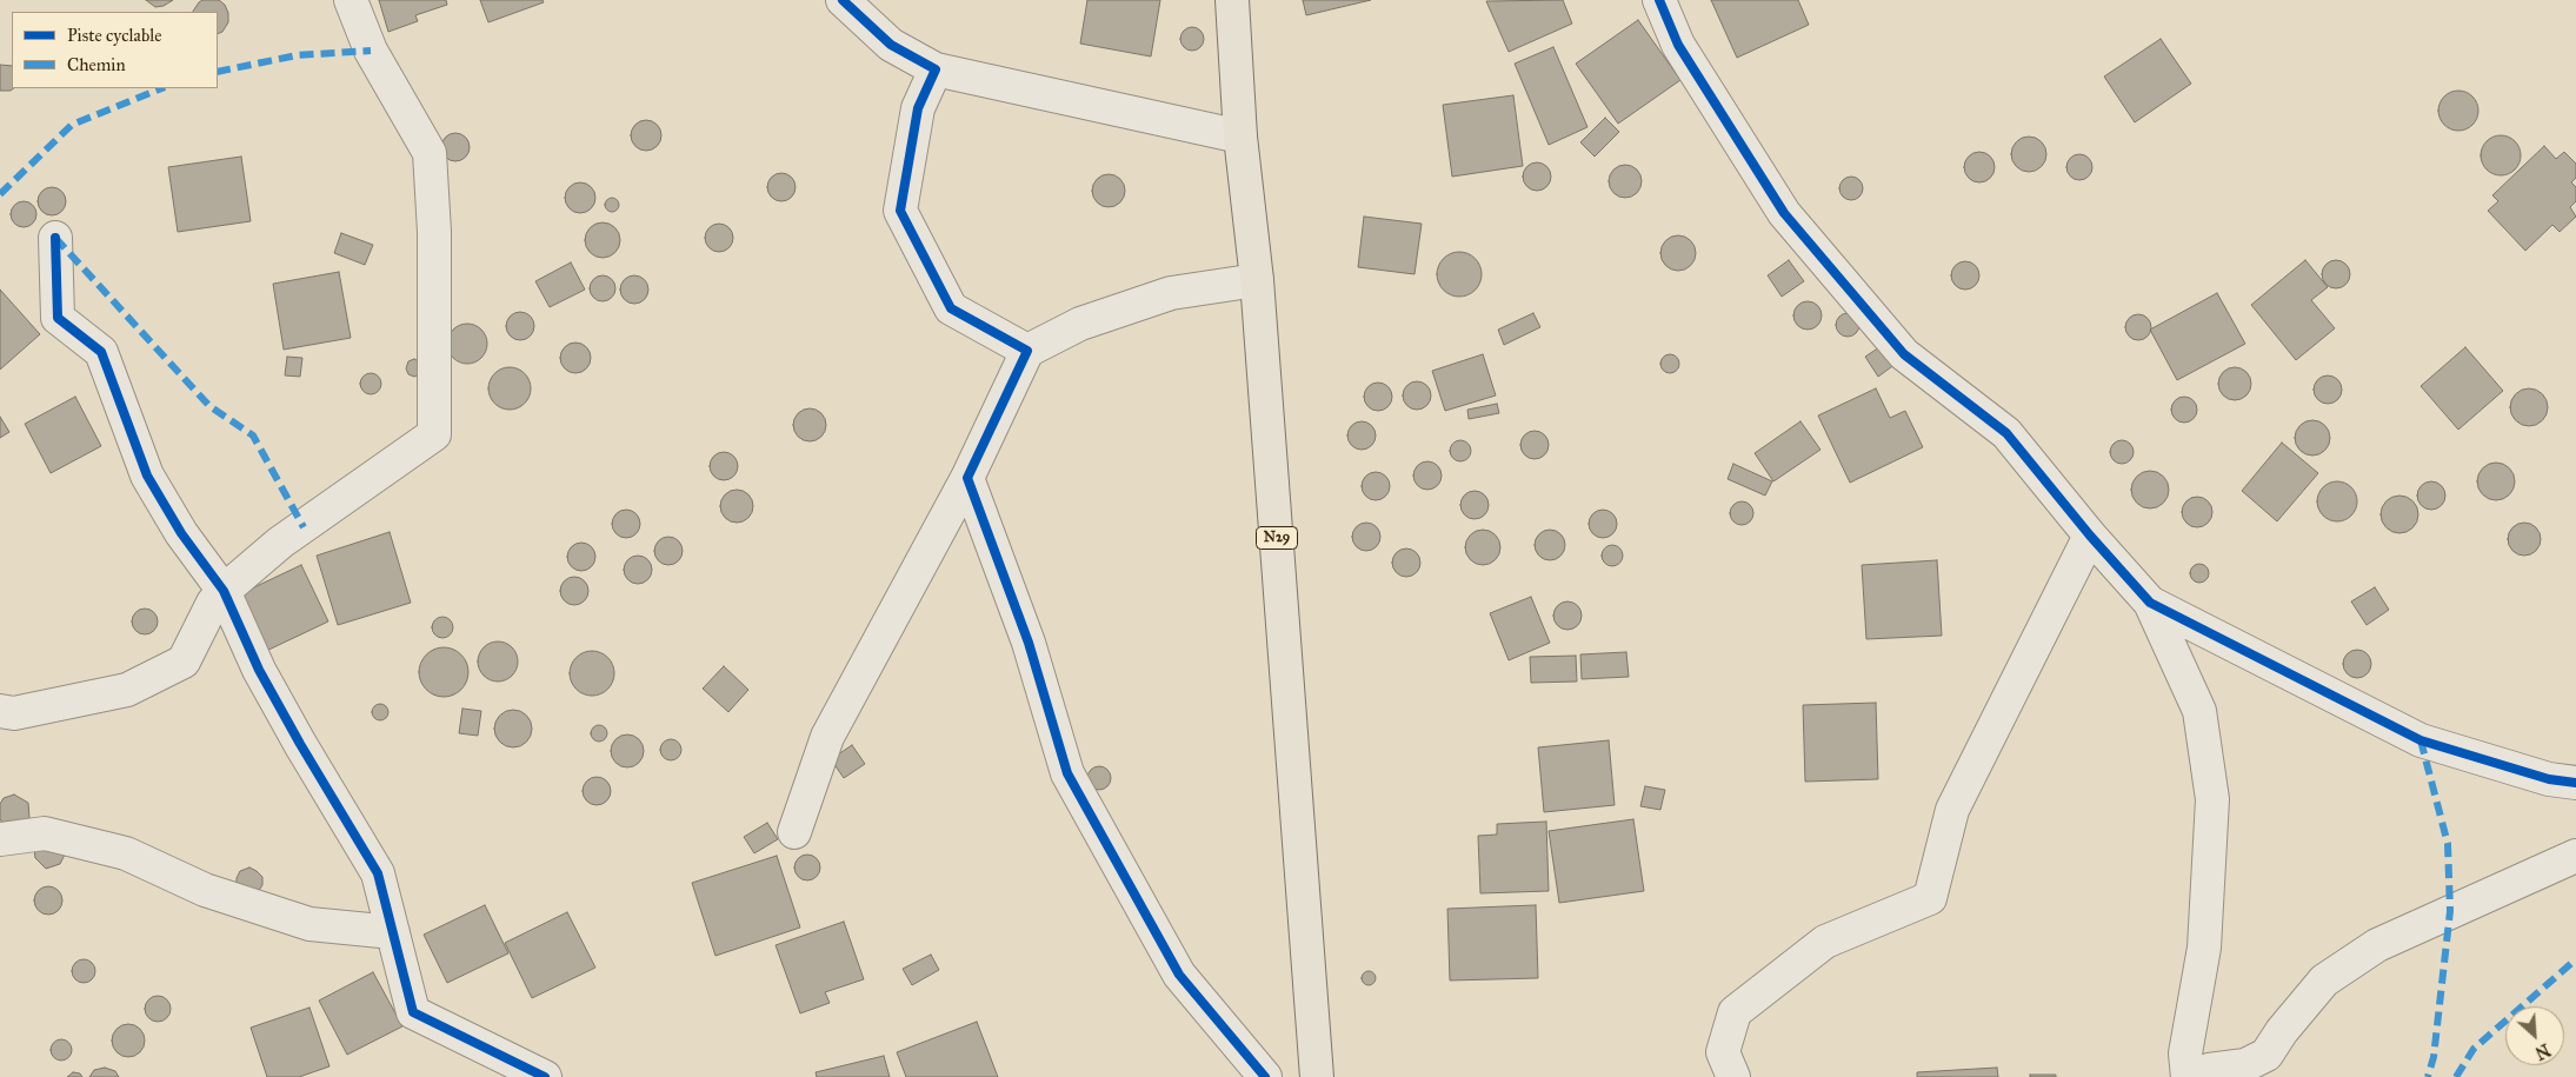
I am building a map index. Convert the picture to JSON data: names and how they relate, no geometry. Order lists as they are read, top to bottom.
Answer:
{
  "streets": {
    "main road": ["N29"]
  },
  "legend": ["Piste cyclable", "Chemin"],
  "north": "bottom right"
}
